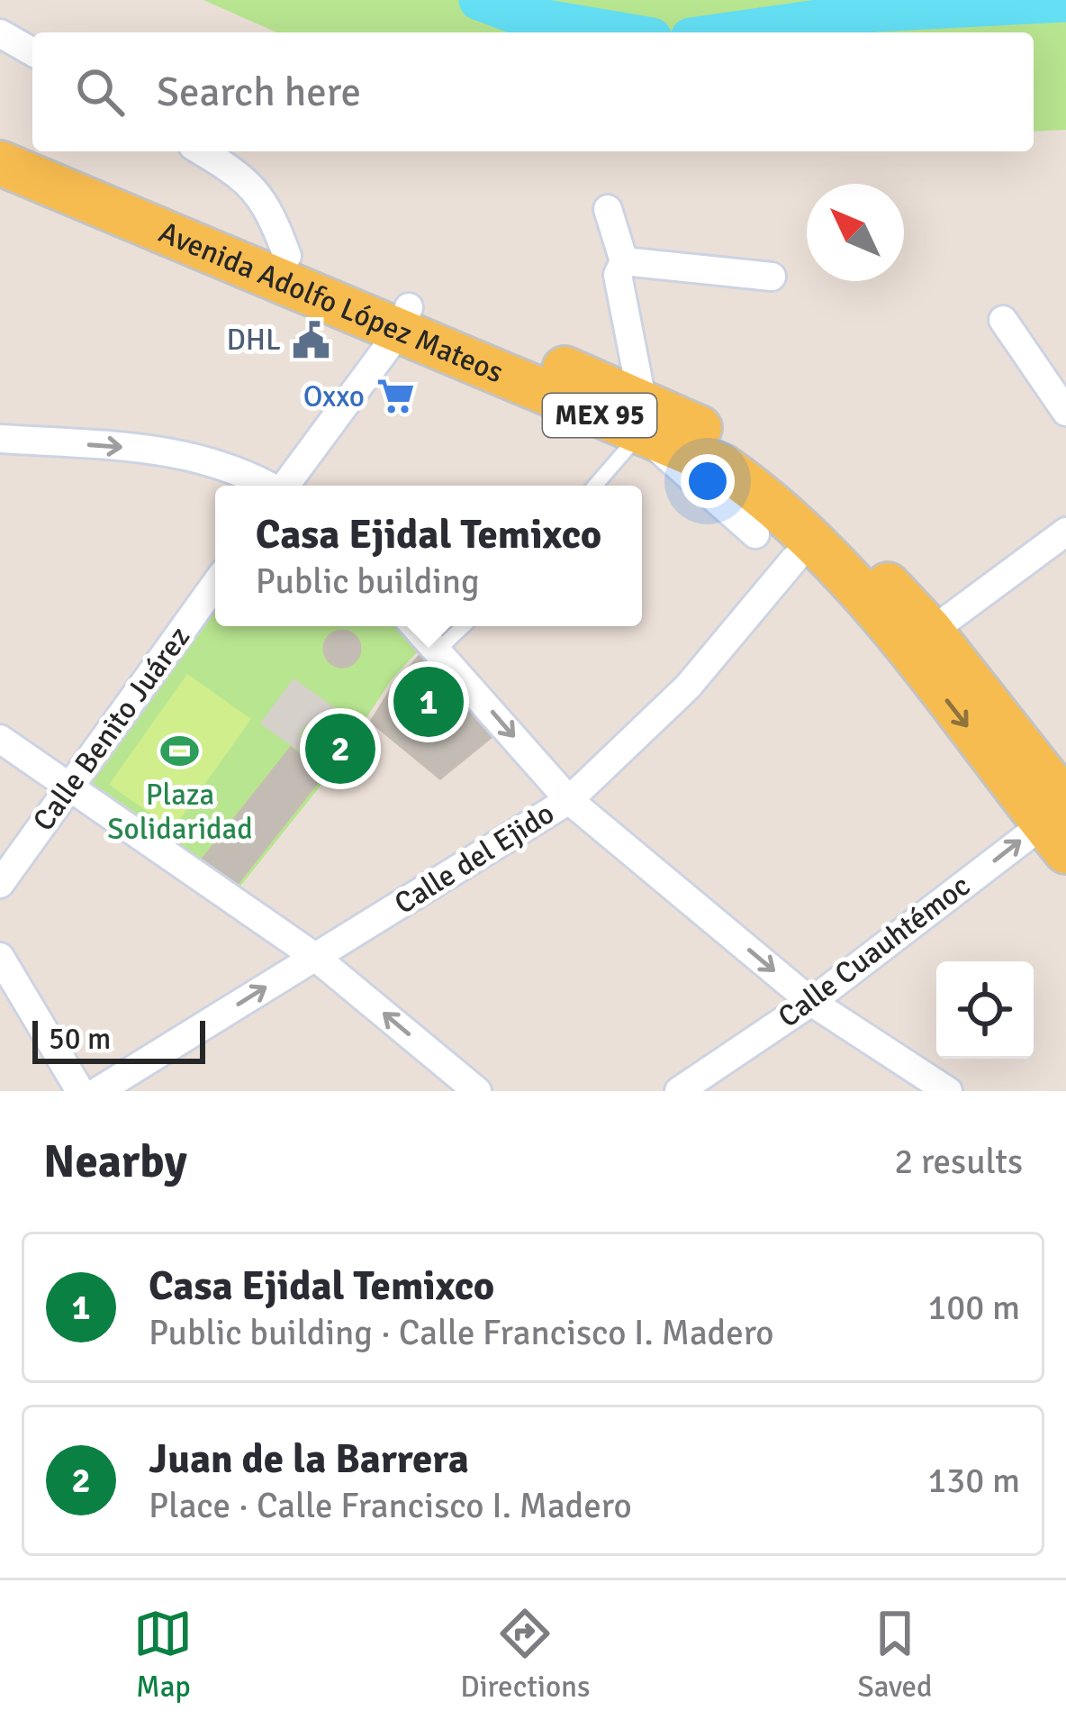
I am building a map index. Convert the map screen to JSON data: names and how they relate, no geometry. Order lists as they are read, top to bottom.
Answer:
{
  "streets": {
    "main road": ["Avenida Adolfo López Mateos", "MEX 95"],
    "street": ["Calle Benito Juárez", "Calle del Ejido", "Calle Cuauhtémoc"]
  },
  "crossings": [
    ["Avenida Adolfo López Mateos", "Calle Cuauhtémoc"]
  ],
  "one_way": ["Calle Cuauhtémoc"],
  "places": {
    "public building": ["DHL"],
    "supermarket": ["Oxxo"],
    "sports": ["Plaza Solidaridad"]
  },
  "scale_bar": "50 m",
  "north": "top left",
  "page": {
    "search": "Search here",
    "popup": ["Casa Ejidal Temixco", "Public building"],
    "pins": ["1", "2"],
    "scale": "50 m",
    "heading": ["Nearby", "2 results"],
    "list": [
      {
        "mark": "1",
        "name": "Casa Ejidal Temixco",
        "note": "Public building · Calle Francisco I. Madero",
        "value": "100 m"
      },
      {
        "mark": "2",
        "name": "Juan de la Barrera",
        "note": "Place · Calle Francisco I. Madero",
        "value": "130 m"
      }
    ],
    "nav": ["Map", "Directions", "Saved"]
  }
}
